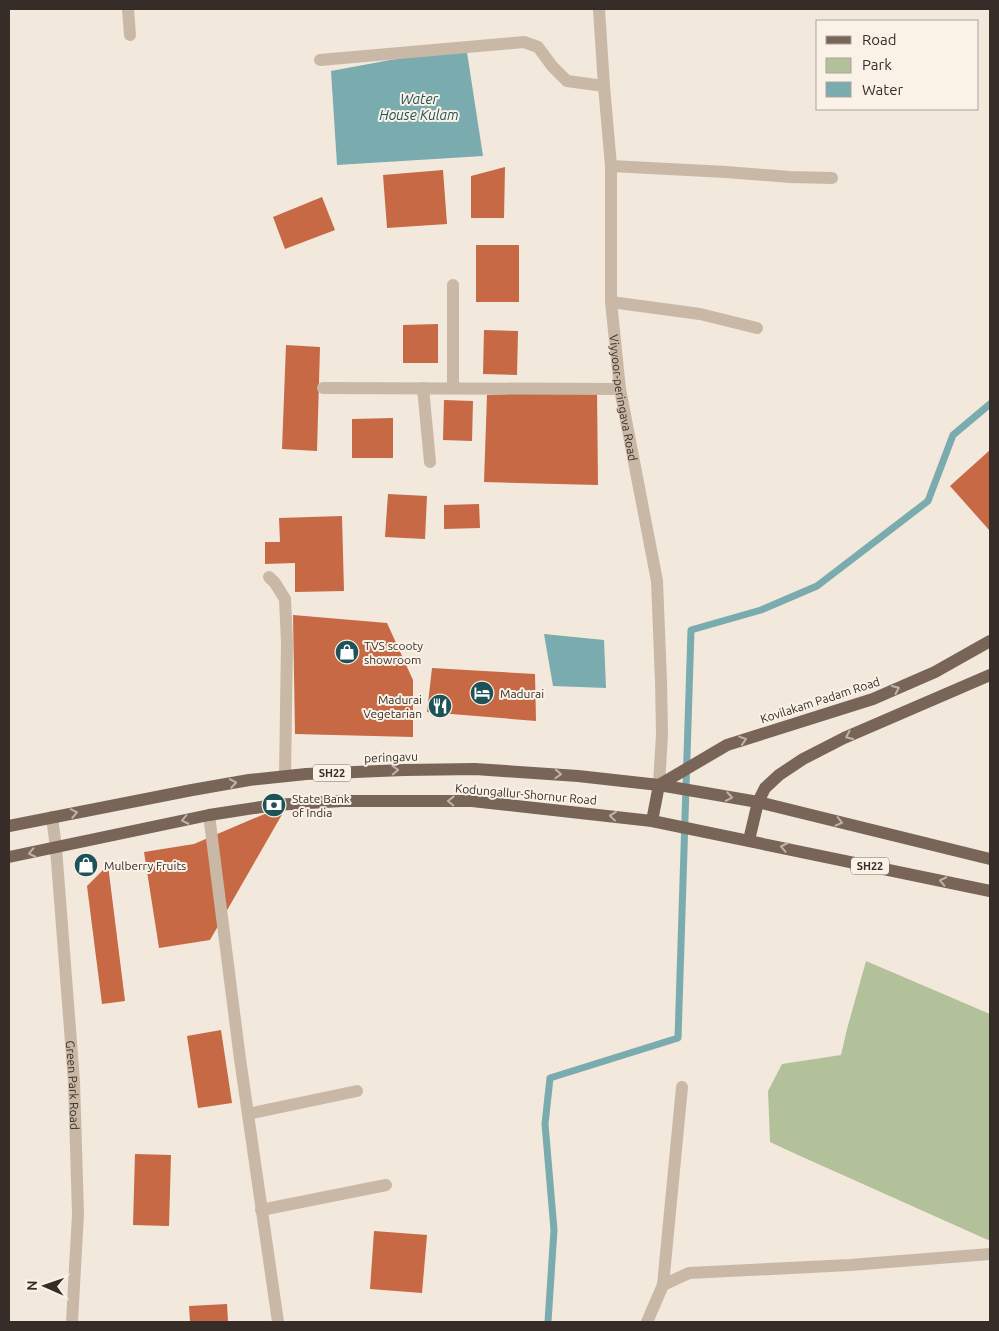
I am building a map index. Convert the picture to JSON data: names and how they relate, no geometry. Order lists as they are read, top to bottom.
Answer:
{
  "streets": {
    "main road": [
      "Kovilakam Padam Road",
      "peringavu",
      "SH22",
      "Kodungallur-Shornur Road"
    ],
    "street": ["Viyyoor-peringava Road", "Green Park Road"]
  },
  "crossings": [
    ["Viyyoor-peringava Road", "Kovilakam Padam Road"],
    ["Viyyoor-peringava Road", "peringavu"],
    ["Viyyoor-peringava Road", "SH22"],
    ["Kovilakam Padam Road", "peringavu"],
    ["Kovilakam Padam Road", "SH22"],
    ["peringavu", "SH22"],
    ["peringavu", "Green Park Road"],
    ["SH22", "Kodungallur-Shornur Road"],
    ["SH22", "Green Park Road"],
    ["Kodungallur-Shornur Road", "Green Park Road"]
  ],
  "one_way": ["peringavu", "Kodungallur-Shornur Road"],
  "water": ["Water House Kulam"],
  "places": {
    "shop": ["TVS scooty showroom", "Mulberry Fruits"],
    "hotel": ["Madurai"],
    "restaurant": ["Madurai Vegetarian"],
    "bank": ["State Bank of India"]
  },
  "legend": ["Road", "Park", "Water"],
  "north": "left"
}
